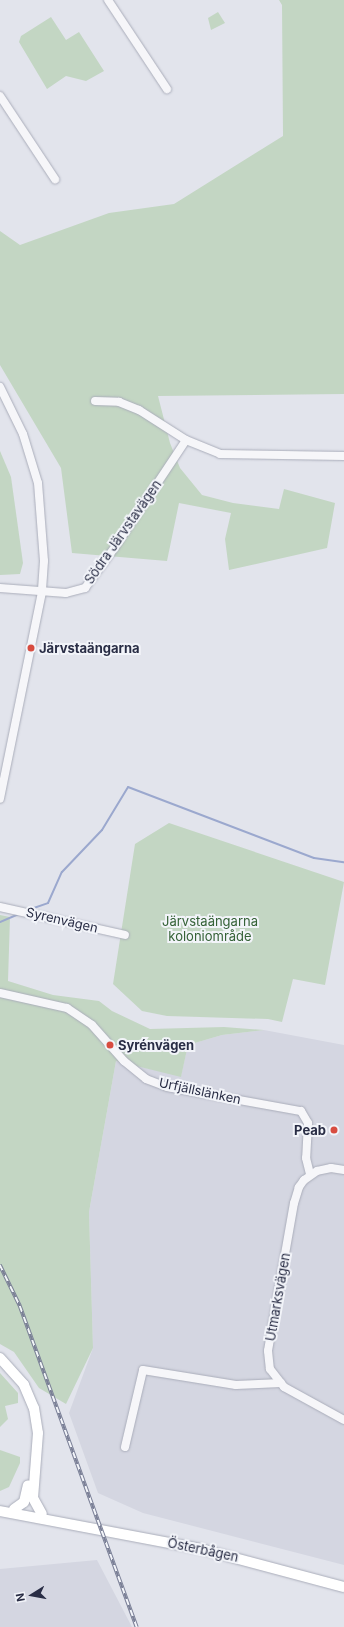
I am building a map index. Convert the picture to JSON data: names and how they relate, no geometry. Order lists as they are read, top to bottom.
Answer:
{
  "streets": {
    "main road": ["Österbågen"],
    "street": [
      "Södra Järvstavägen",
      "Syrenvägen",
      "Urfjällslänken",
      "Utmarksvägen"
    ]
  },
  "crossings": [
    ["Urfjällslänken", "Utmarksvägen"]
  ],
  "parks": ["Järvstaängarna koloniområde"],
  "places": ["Järvstaängarna", "Syrénvägen", "Peab"],
  "north": "left"
}
